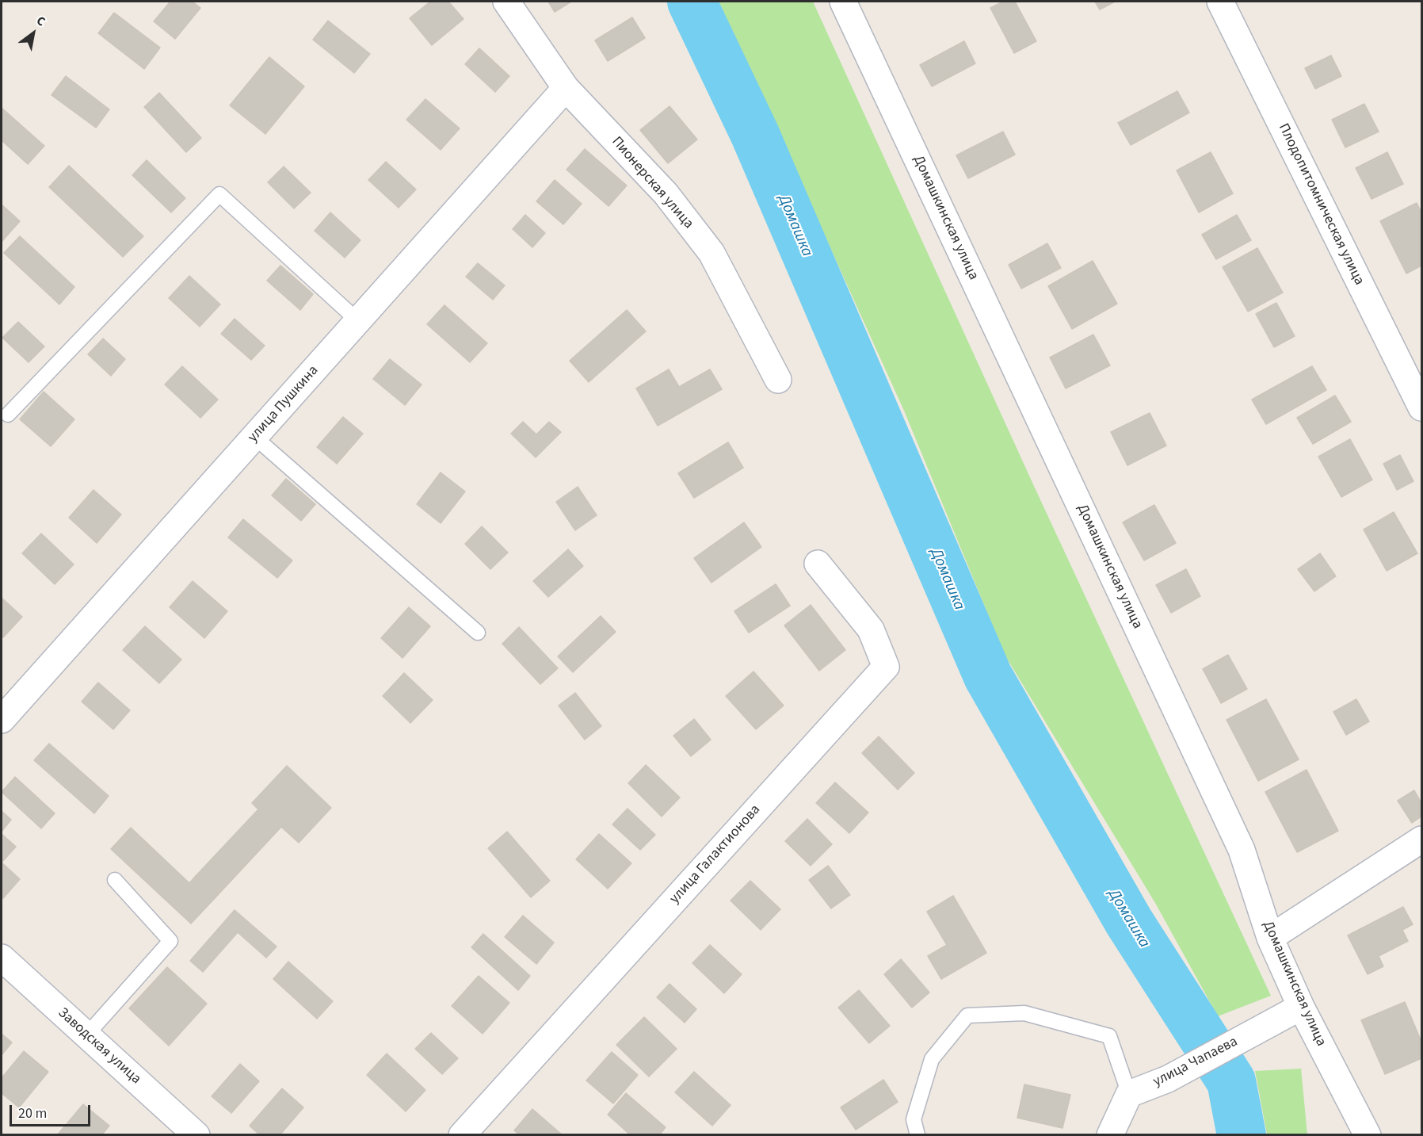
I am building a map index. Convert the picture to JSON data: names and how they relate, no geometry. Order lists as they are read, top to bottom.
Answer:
{
  "streets": {
    "street": [
      "Пионерская улица",
      "Плодопитомническая улица",
      "Домашкинская улица",
      "улица Пушкина",
      "улица Галактионова",
      "Заводская улица",
      "улица Чапаева"
    ]
  },
  "crossings": [
    ["Пионерская улица", "улица Пушкина"],
    ["Домашкинская улица", "улица Чапаева"]
  ],
  "water": ["Домашка"],
  "scale_bar": "20 m",
  "north": "top right"
}
